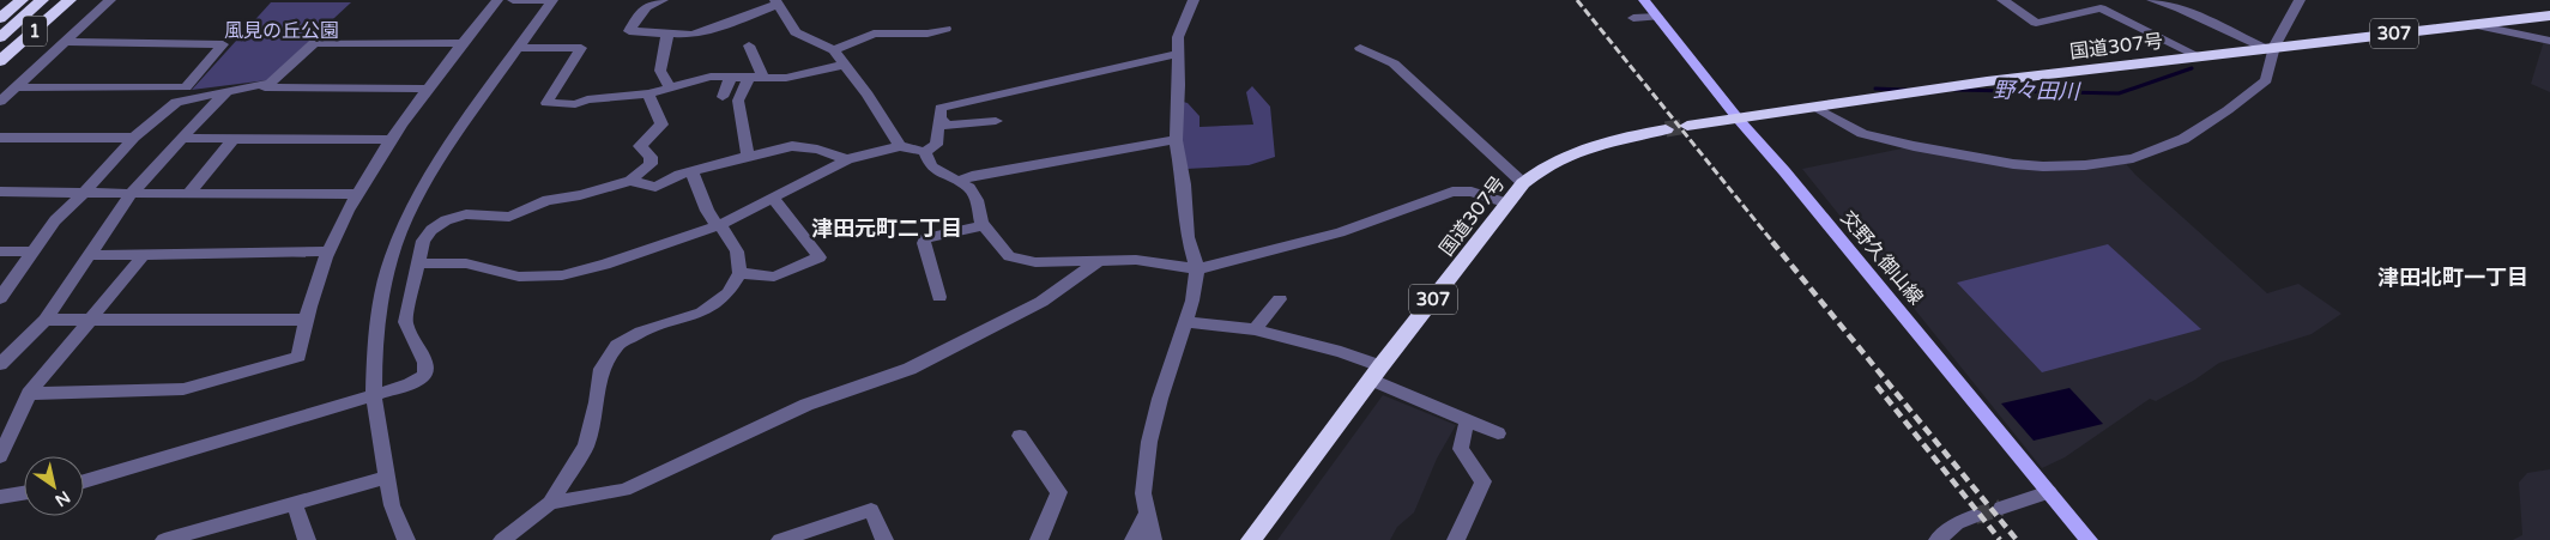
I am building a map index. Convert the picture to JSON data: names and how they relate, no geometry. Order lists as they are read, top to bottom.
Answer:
{
  "streets": {
    "highway": ["1", "307", "国道307号"],
    "main road": ["交野久御山線"]
  },
  "crossings": [
    ["国道307号", "交野久御山線"]
  ],
  "districts": ["津田元町二丁目", "津田北町一丁目"],
  "water": ["野々田川"],
  "parks": ["風見の丘公園"],
  "north": "bottom right"
}
